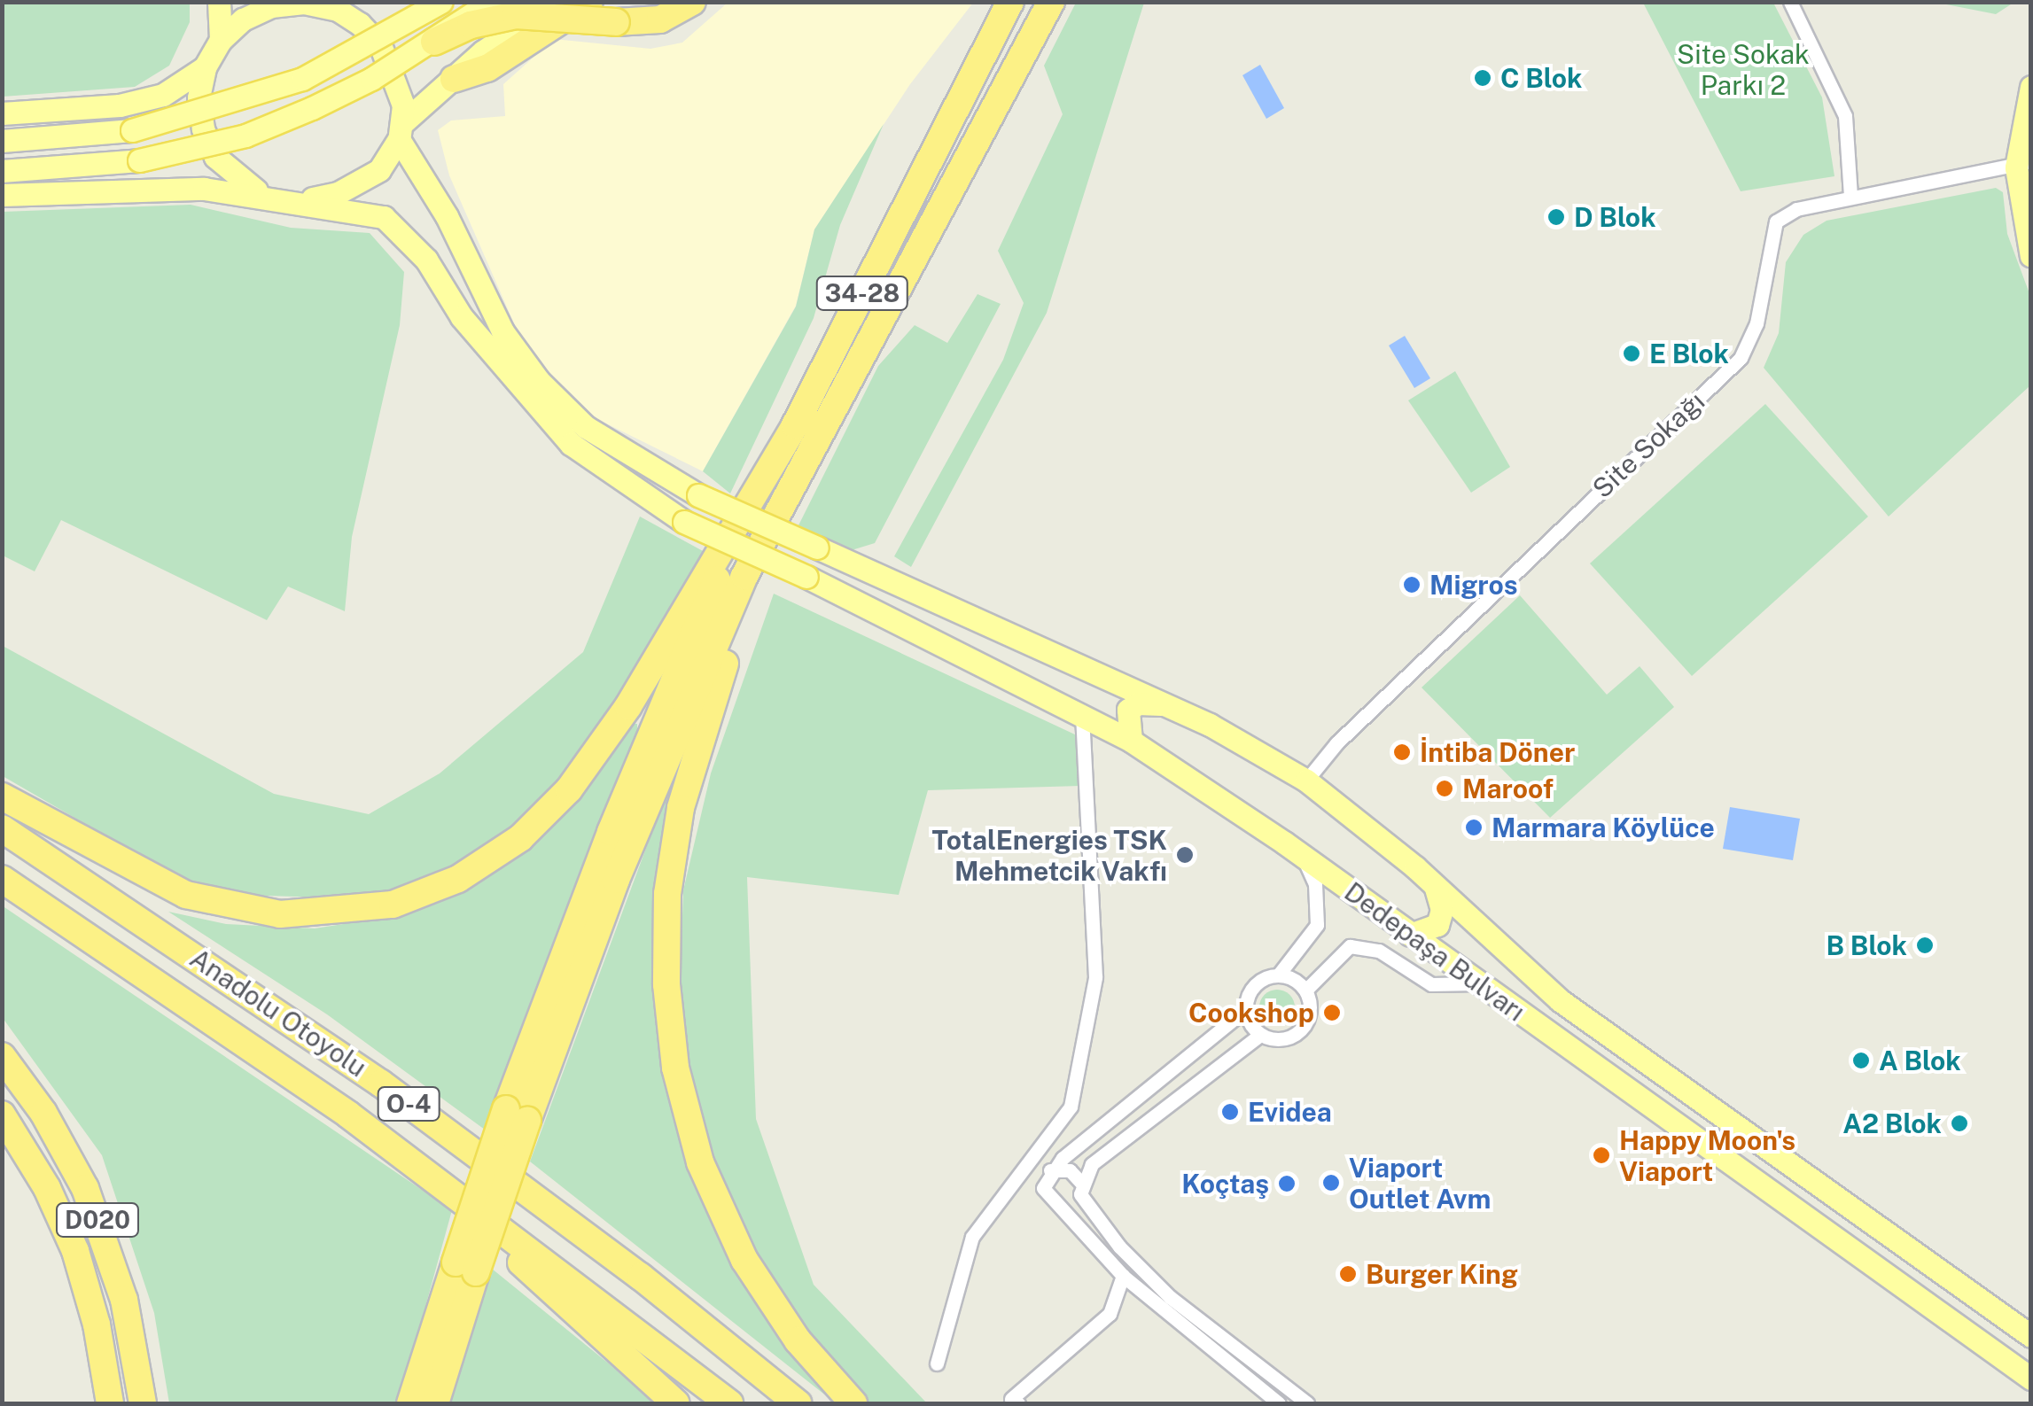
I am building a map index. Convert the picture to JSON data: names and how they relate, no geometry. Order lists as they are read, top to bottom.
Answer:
{
  "streets": {
    "highway": [
      "34-28",
      "Anadolu Otoyolu",
      "O-4",
      "D020"
    ],
    "main road": ["Dedepaşa Bulvarı"],
    "street": ["Site Sokağı"]
  },
  "crossings": [
    ["Site Sokağı", "Dedepaşa Bulvarı"]
  ],
  "parks": ["Site Sokak Parkı 2"],
  "places": [
    "C Blok",
    "D Blok",
    "E Blok",
    "Migros",
    "İntiba Döner",
    "Maroof",
    "Marmara Köylüce",
    "TotalEnergies TSK Mehmetcik Vakfı",
    "B Blok",
    "Cookshop",
    "A Blok",
    "Evidea",
    "A2 Blok",
    "Happy Moon's Viaport",
    "Viaport Outlet Avm",
    "Koçtaş",
    "Burger King"
  ]
}
